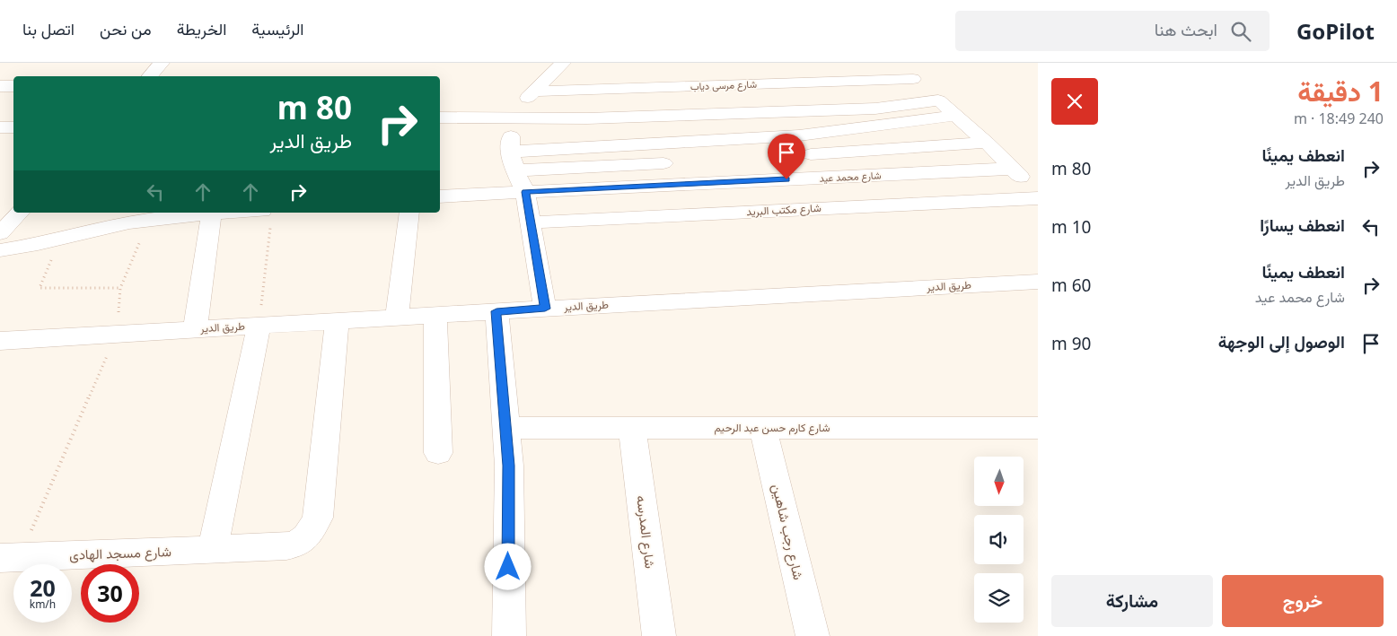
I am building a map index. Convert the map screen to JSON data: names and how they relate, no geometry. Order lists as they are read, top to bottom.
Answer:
{
  "streets": {
    "street": [
      "شارع مرسى دياب",
      "شارع محمد عيد",
      "شارع مكتب البريد",
      "طريق الدير",
      "شارع كارم حسن عبد الرحيم",
      "شارع المدرسه",
      "شارع رجب شاهين",
      "شارع مسجد الهادى"
    ]
  },
  "crossings": [
    ["طريق الدير", "شارع مسجد الهادى"],
    ["شارع كارم حسن عبد الرحيم", "شارع المدرسه"],
    ["شارع كارم حسن عبد الرحيم", "شارع رجب شاهين"]
  ],
  "north": "bottom",
  "page": {
    "header": "GoPilot",
    "search": "ابحث هنا",
    "nav": [
      "الرئيسية",
      "الخريطة",
      "من نحن",
      "اتصل بنا"
    ],
    "heading": ["1 دقيقة", "240 m · 18:49"],
    "turn": ["80 m", "طريق الدير"],
    "list": [
      {
        "name": "انعطف يمينًا",
        "note": "طريق الدير",
        "value": "80 m"
      },
      {
        "name": "انعطف يسارًا",
        "value": "10 m"
      },
      {
        "name": "انعطف يمينًا",
        "note": "شارع محمد عيد",
        "value": "60 m"
      },
      {
        "name": "الوصول إلى الوجهة",
        "value": "90 m"
      }
    ],
    "speed": "20 km/h",
    "limit": "30",
    "buttons": ["خروج", "مشاركة"]
  }
}
